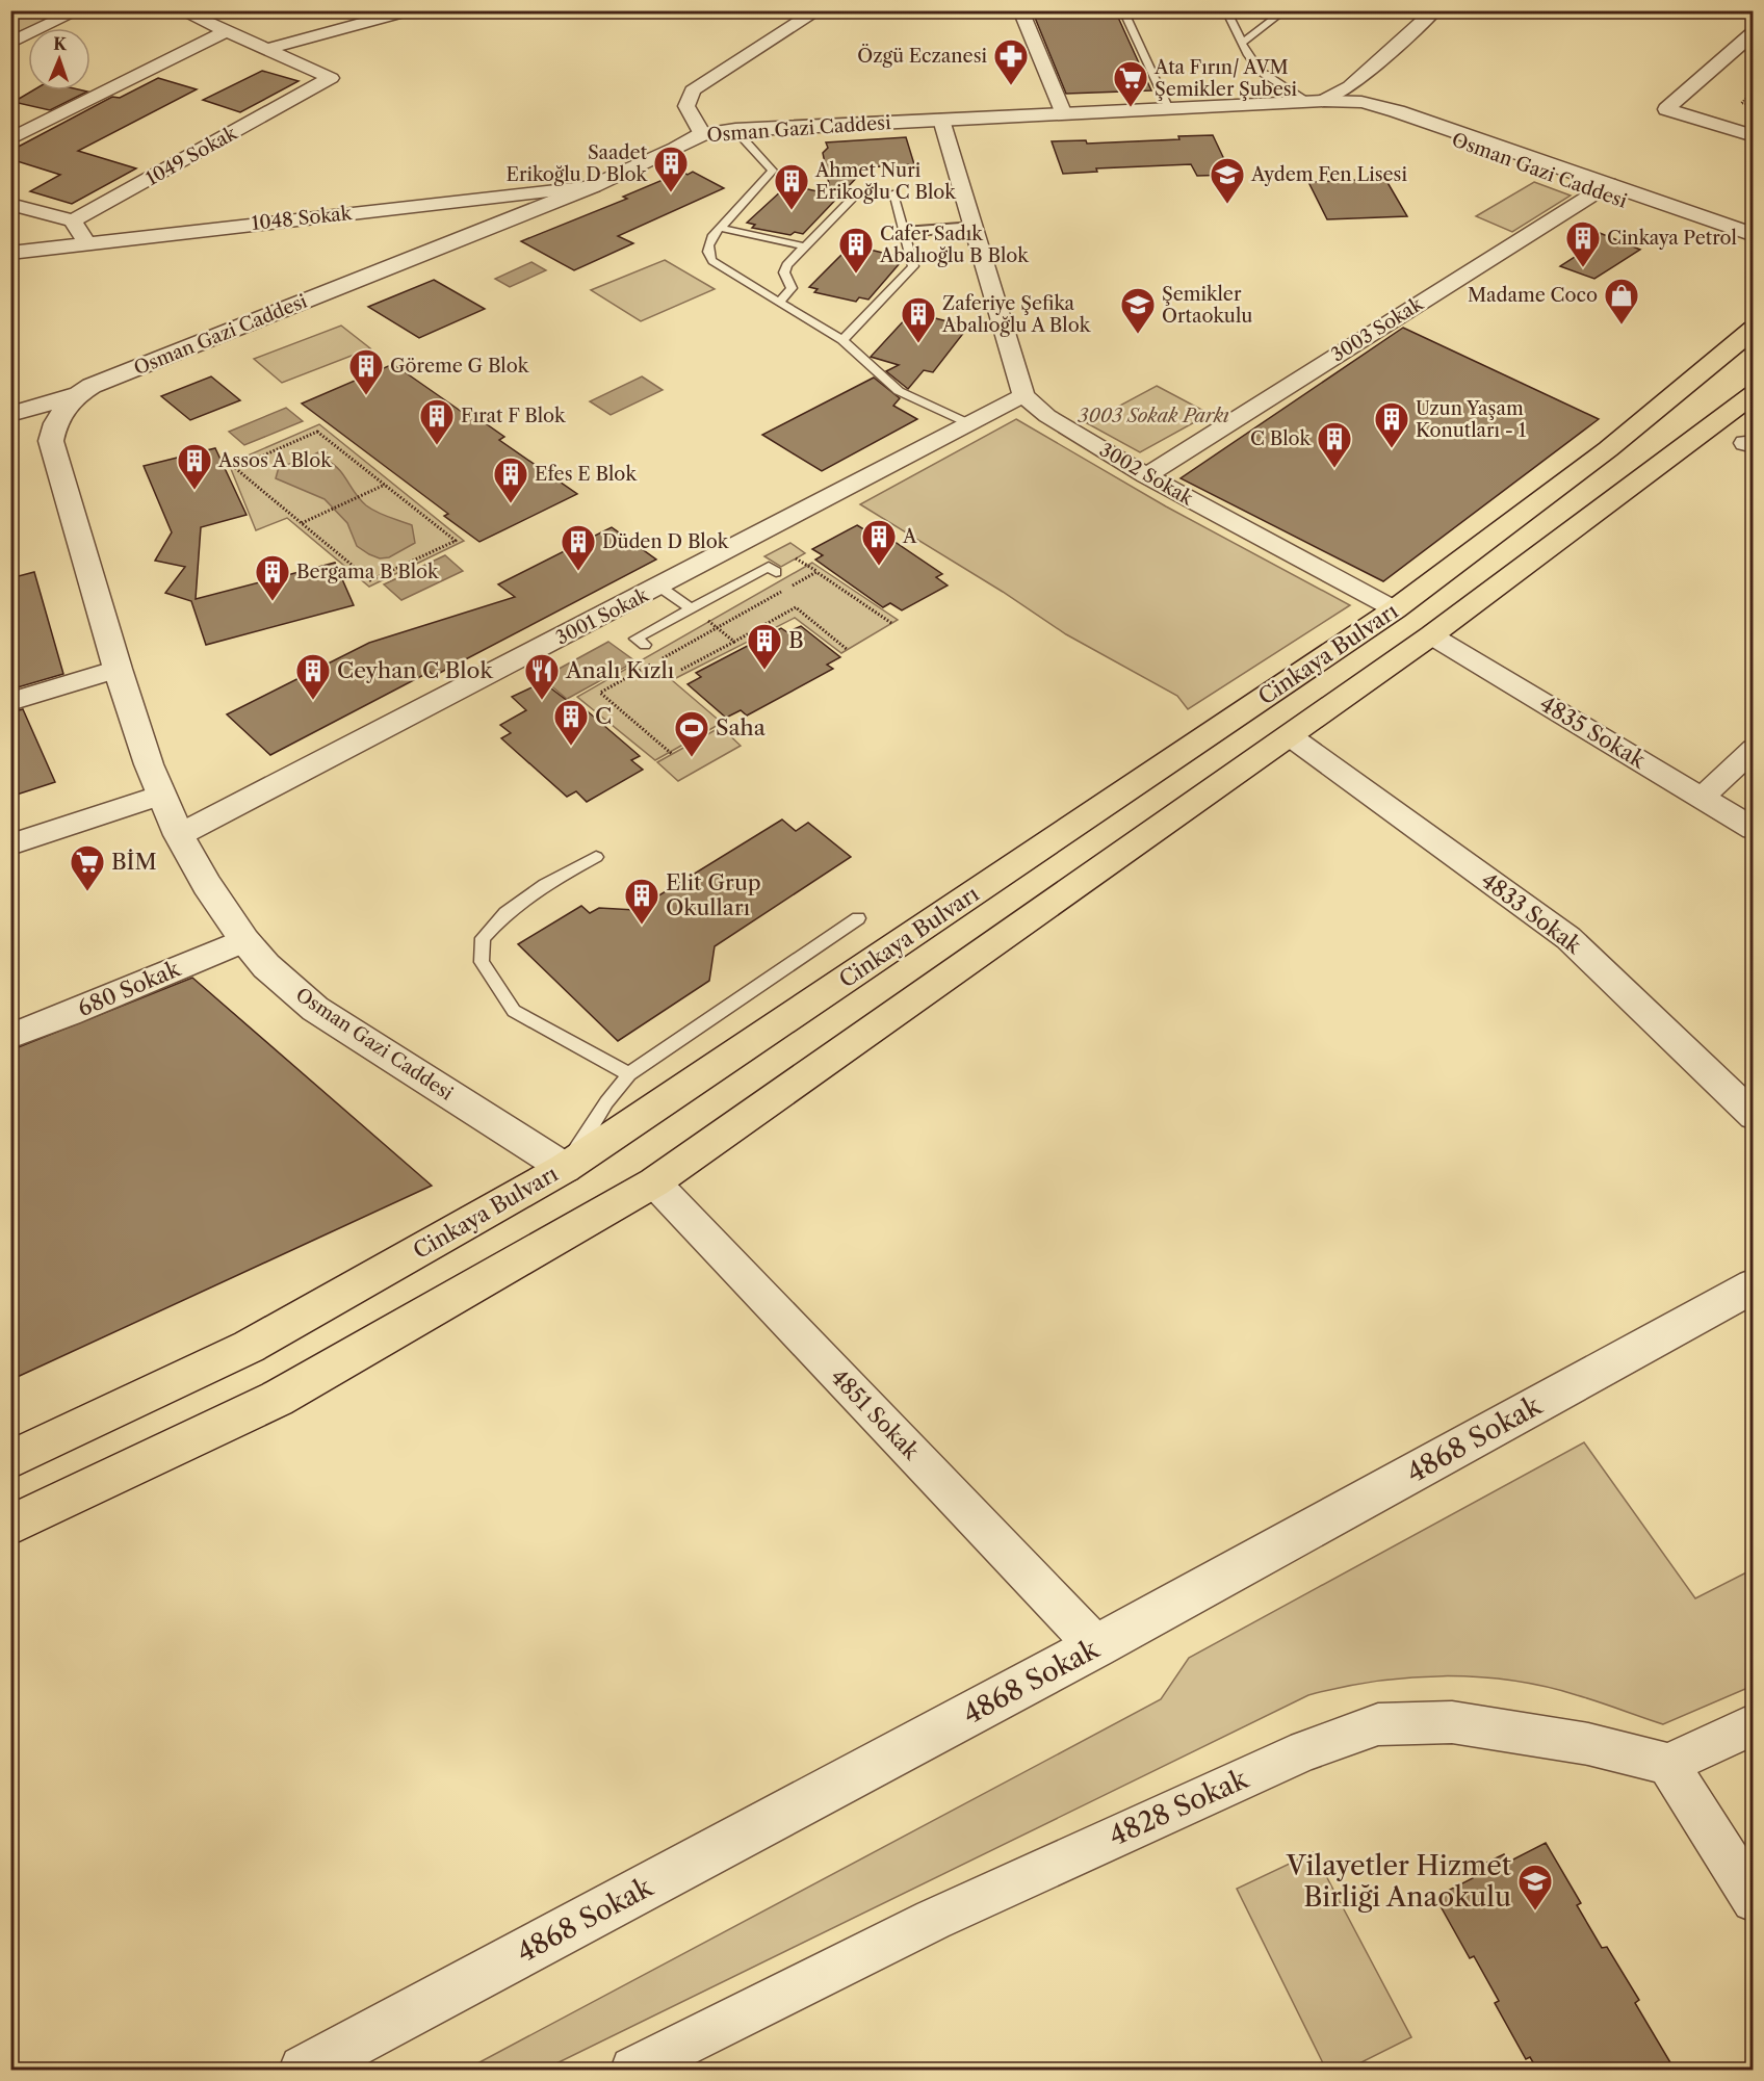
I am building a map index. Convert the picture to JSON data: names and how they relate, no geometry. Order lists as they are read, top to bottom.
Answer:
{
  "streets": {
    "main road": ["Cinkaya Bulvarı"],
    "street": [
      "Osman Gazi Caddesi",
      "1049 Sokak",
      "1048 Sokak",
      "3003 Sokak",
      "3002 Sokak",
      "3001 Sokak",
      "4835 Sokak",
      "4833 Sokak",
      "680 Sokak",
      "4851 Sokak",
      "4868 Sokak",
      "4828 Sokak"
    ]
  },
  "crossings": [
    ["Osman Gazi Caddesi", "1048 Sokak"],
    ["Osman Gazi Caddesi", "3003 Sokak"],
    ["Osman Gazi Caddesi", "3001 Sokak"],
    ["Osman Gazi Caddesi", "Cinkaya Bulvarı"],
    ["Osman Gazi Caddesi", "680 Sokak"],
    ["3003 Sokak", "3002 Sokak"],
    ["3002 Sokak", "3001 Sokak"],
    ["3002 Sokak", "Cinkaya Bulvarı"],
    ["Cinkaya Bulvarı", "4835 Sokak"],
    ["Cinkaya Bulvarı", "4833 Sokak"],
    ["Cinkaya Bulvarı", "4851 Sokak"],
    ["4851 Sokak", "4868 Sokak"]
  ],
  "parks": ["3003 Sokak Parkı"],
  "places": {
    "pharmacy": ["Özgü Eczanesi"],
    "supermarket": ["Ata Fırın/ AVM Şemikler Şubesi", "BİM"],
    "building": [
      "Saadet Erikoğlu D Blok",
      "Ahmet Nuri Erikoğlu C Blok",
      "Cinkaya Petrol",
      "Cafer Sadık Abalıoğlu B Blok",
      "Zaferiye Şefika Abalıoğlu A Blok",
      "Göreme G Blok",
      "Fırat F Blok",
      "Uzun Yaşam Konutları - 1",
      "C Blok",
      "Assos A Blok",
      "Efes E Blok",
      "A",
      "Düden D Blok",
      "Bergama B Blok",
      "B",
      "Ceyhan C Blok",
      "C",
      "Elit Grup Okulları"
    ],
    "school or university": ["Aydem Fen Lisesi", "Şemikler Ortaokulu", "Vilayetler Hizmet Birliği Anaokulu"],
    "shop": ["Madame Coco"],
    "restaurant": ["Analı Kızlı"],
    "sports": ["Saha"]
  },
  "north": "top"
}
